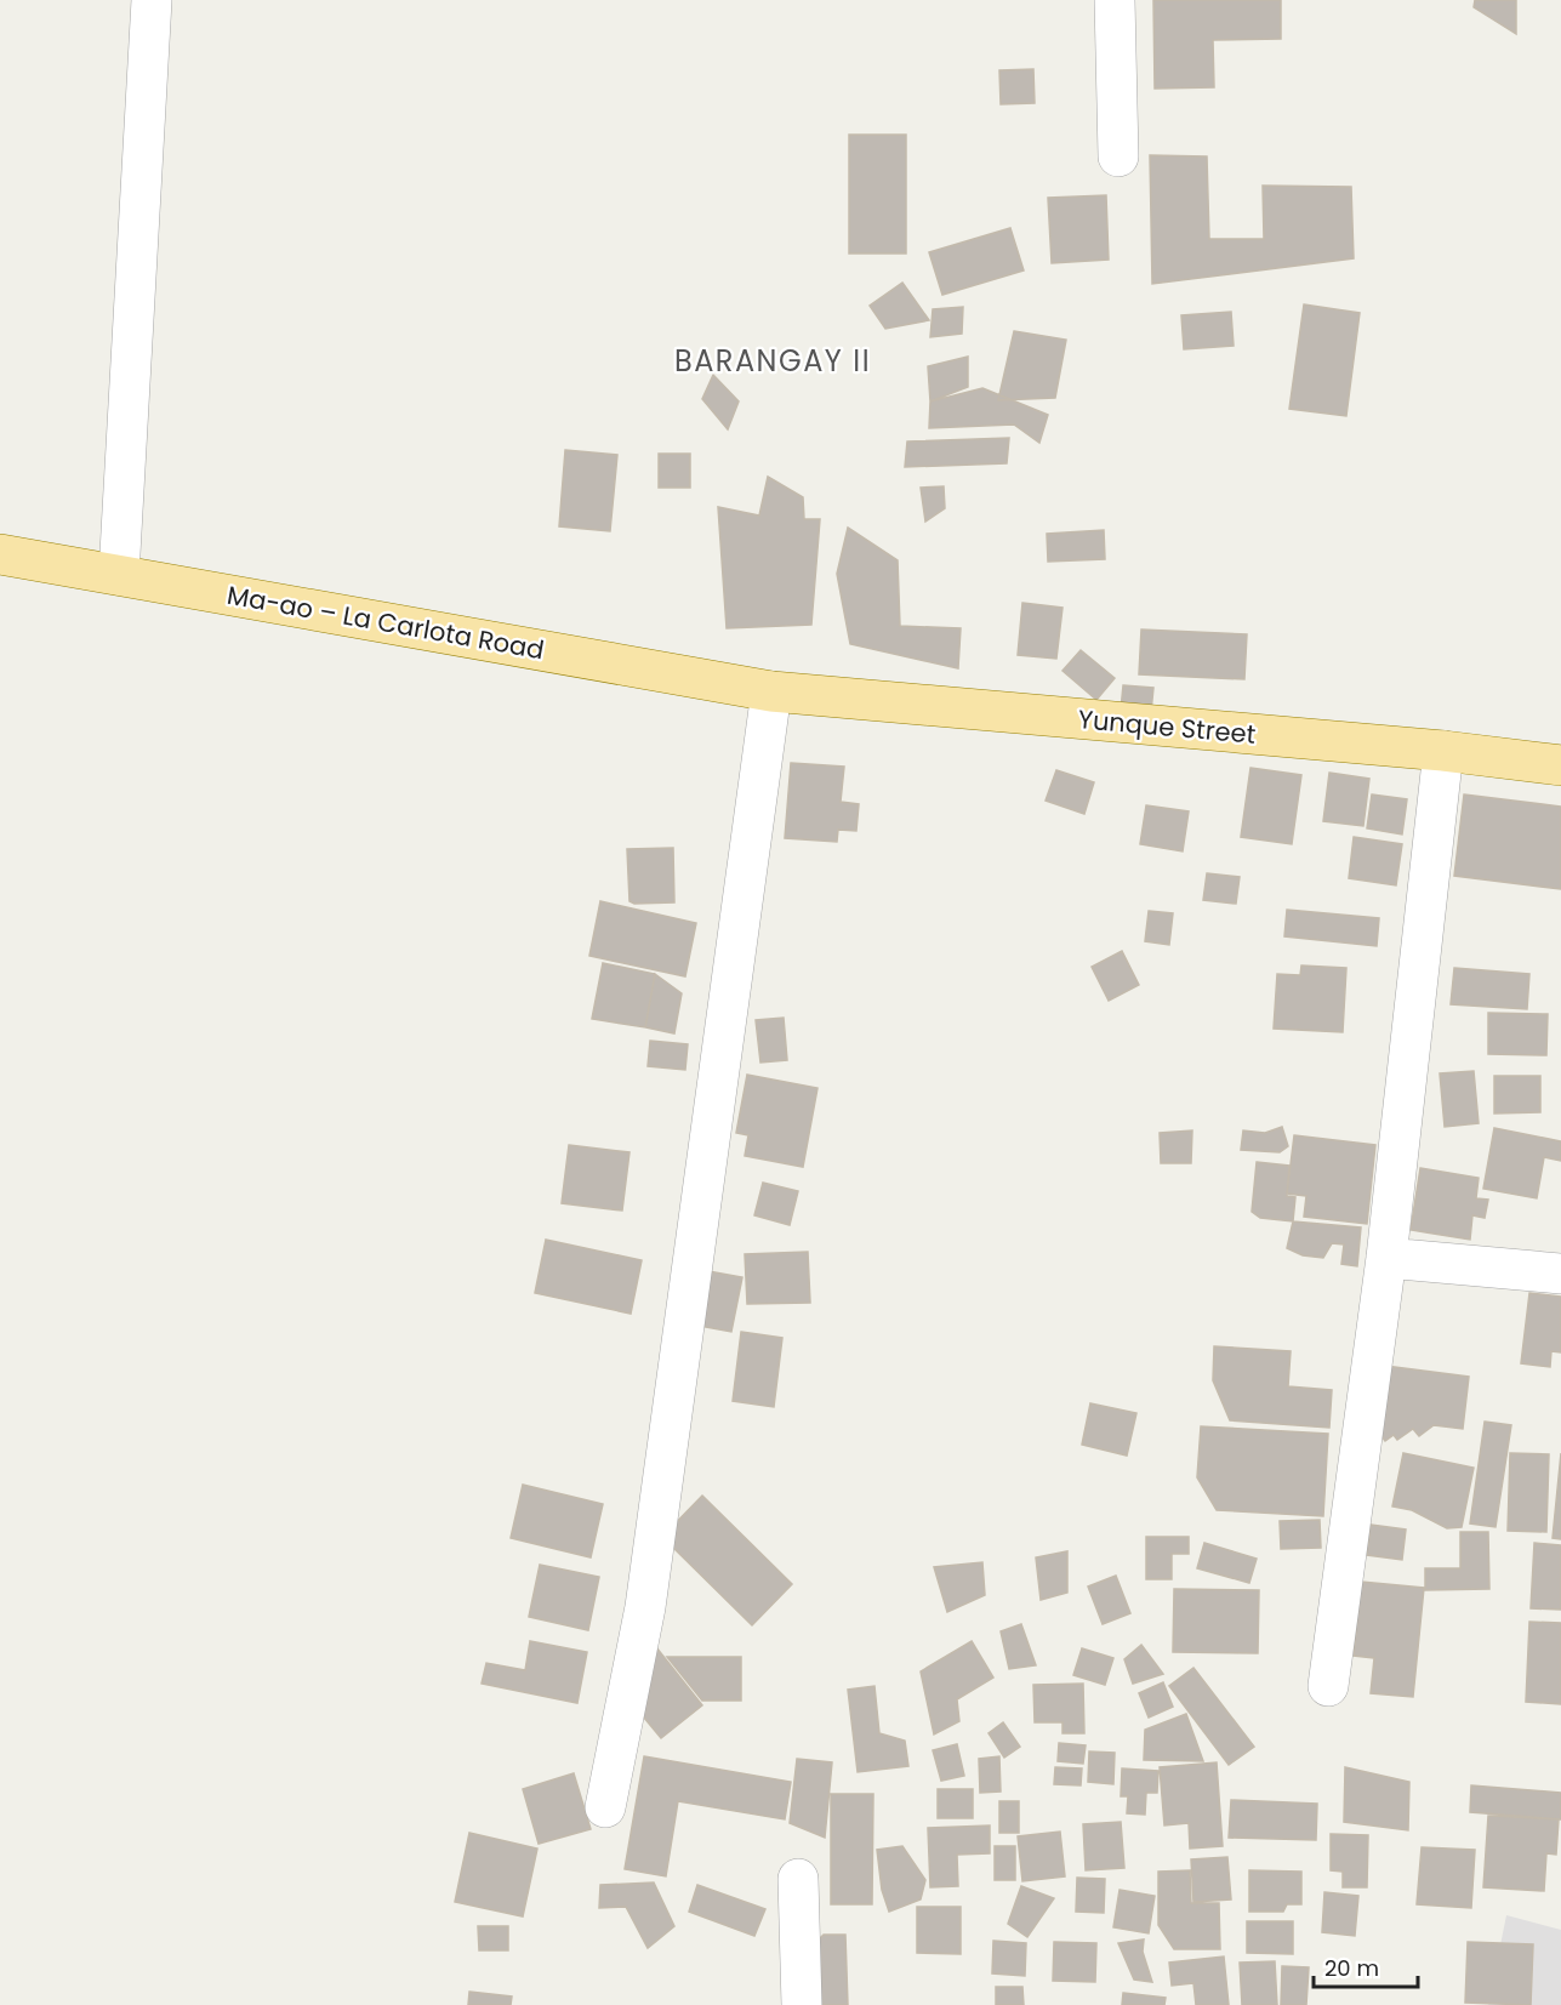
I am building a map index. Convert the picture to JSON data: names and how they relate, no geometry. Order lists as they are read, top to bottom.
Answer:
{
  "streets": {
    "main road": ["Ma-ao – La Carlota Road", "Yunque Street"]
  },
  "crossings": [
    ["Ma-ao – La Carlota Road", "Yunque Street"]
  ],
  "districts": ["BARANGAY II"],
  "scale_bar": "20 m"
}
